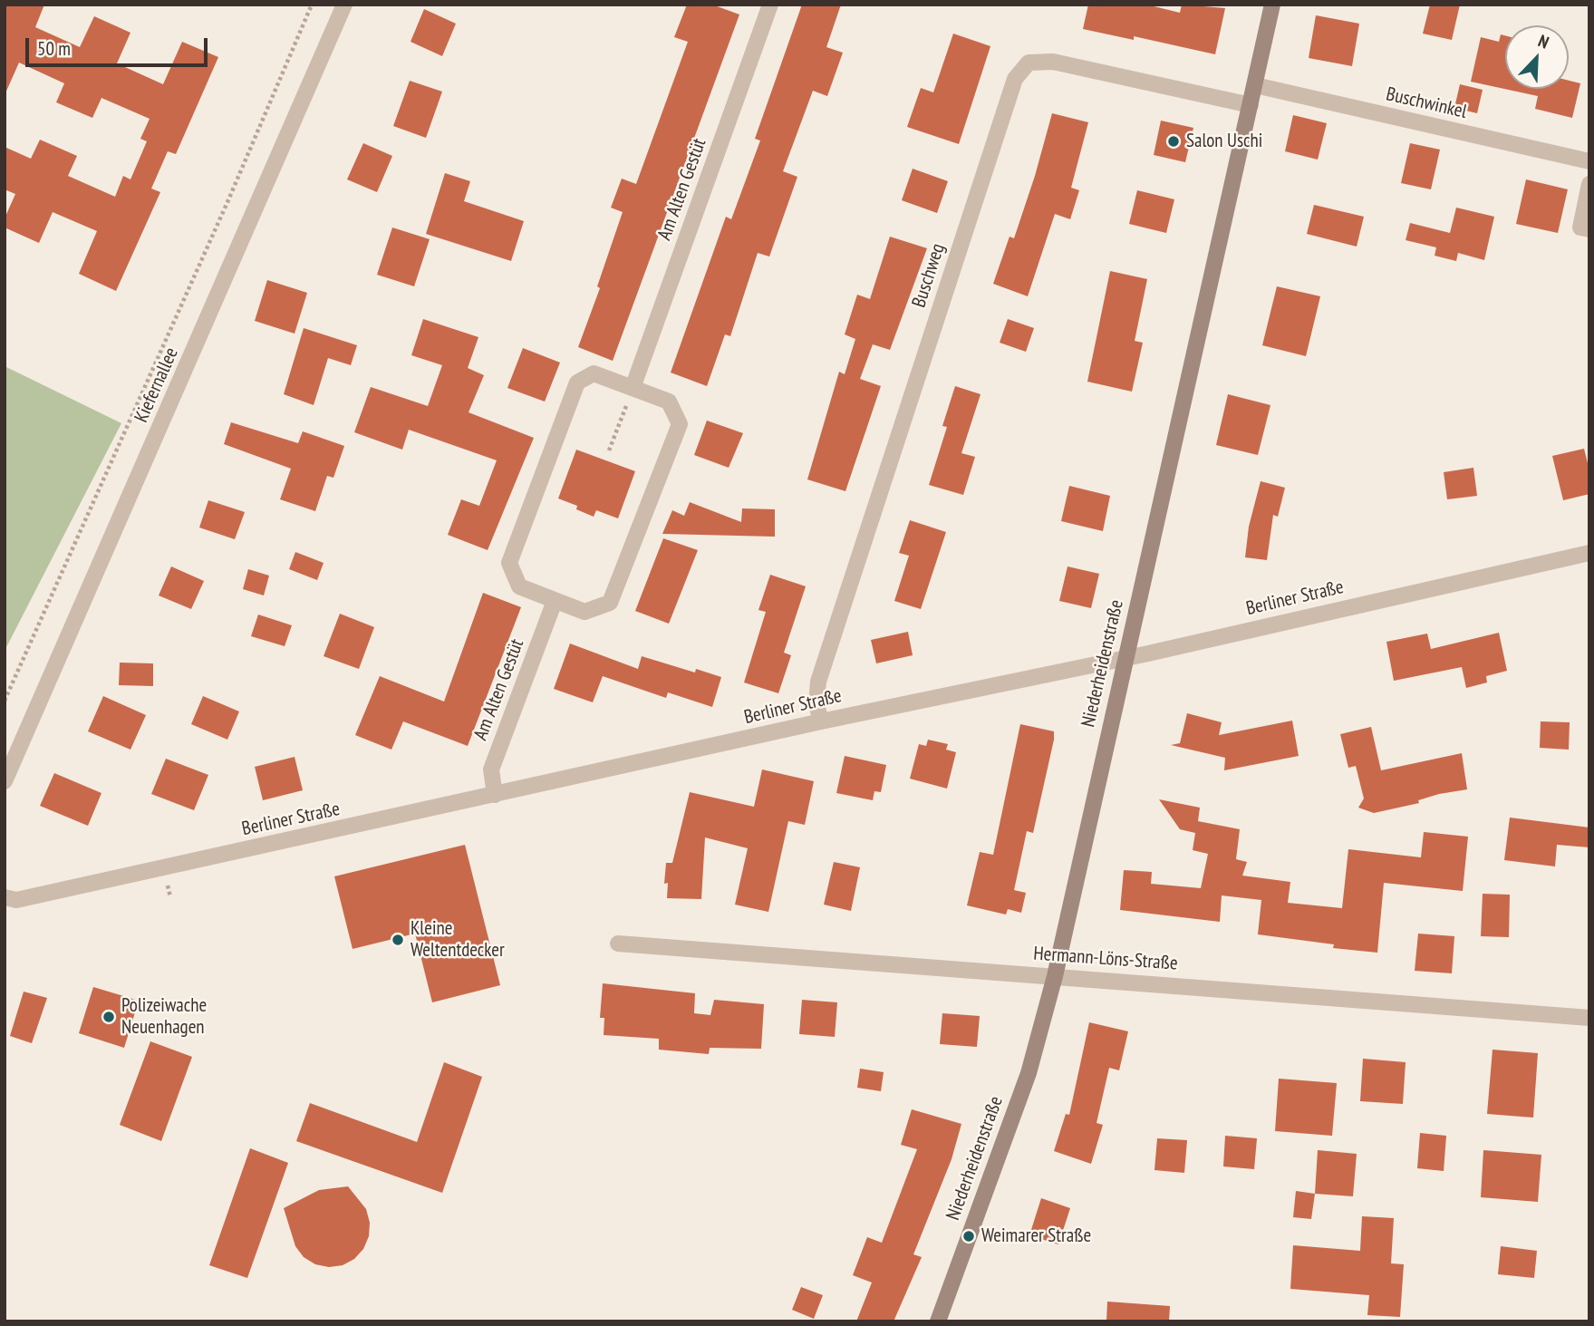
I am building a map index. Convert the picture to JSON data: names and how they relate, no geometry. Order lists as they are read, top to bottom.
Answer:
{
  "streets": {
    "street": [
      "Buschwinkel",
      "Am Alten Gestüt",
      "Buschweg",
      "Kiefernallee",
      "Berliner Straße",
      "Niederheidenstraße",
      "Hermann-Löns-Straße"
    ]
  },
  "crossings": [
    ["Buschwinkel", "Niederheidenstraße"],
    ["Am Alten Gestüt", "Berliner Straße"],
    ["Buschweg", "Berliner Straße"],
    ["Buschweg", "Niederheidenstraße"],
    ["Berliner Straße", "Niederheidenstraße"],
    ["Niederheidenstraße", "Hermann-Löns-Straße"]
  ],
  "places": [
    "Salon Uschi",
    "Kleine Weltentdecker",
    "Polizeiwache Neuenhagen",
    "Weimarer Straße"
  ],
  "scale_bar": "50 m",
  "north": "top right"
}
